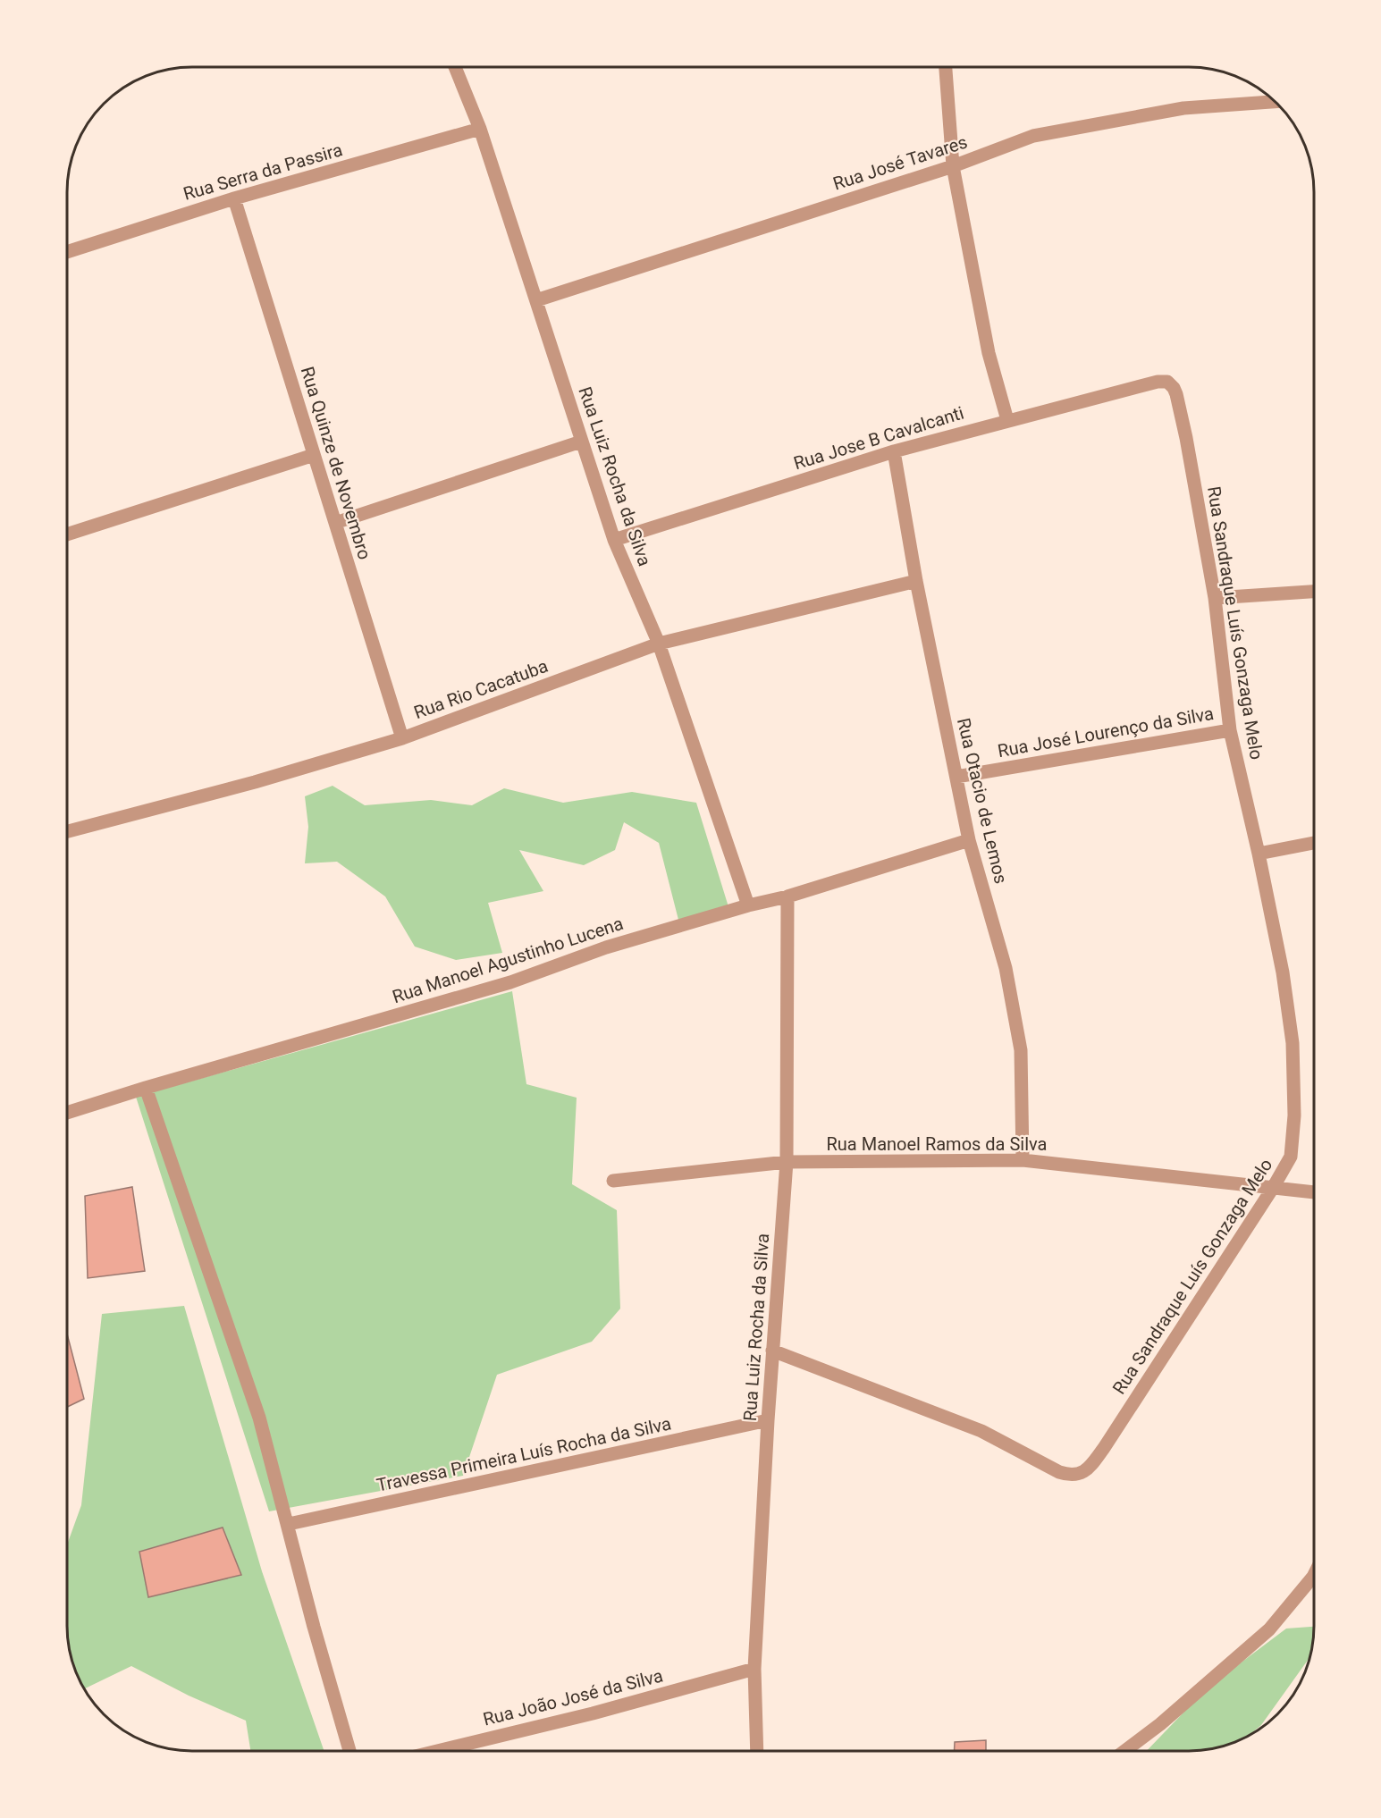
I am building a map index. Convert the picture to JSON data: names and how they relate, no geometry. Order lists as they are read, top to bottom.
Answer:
{
  "streets": {
    "street": [
      "Rua José Tavares",
      "Rua Serra da Passira",
      "Rua Jose B Cavalcanti",
      "Rua Quinze de Novembro",
      "Rua Luiz Rocha da Silva",
      "Rua Sandraque Luís Gonzaga Melo",
      "Rua Rio Cacatuba",
      "Rua José Lourenço da Silva",
      "Rua Otacio de Lemos",
      "Rua Manoel Agustinho Lucena",
      "Rua Manoel Ramos da Silva",
      "Travessa Primeira Luís Rocha da Silva",
      "Rua João José da Silva"
    ]
  },
  "crossings": [
    ["Rua José Tavares", "Rua Luiz Rocha da Silva"],
    ["Rua Serra da Passira", "Rua Quinze de Novembro"],
    ["Rua Serra da Passira", "Rua Luiz Rocha da Silva"],
    ["Rua Jose B Cavalcanti", "Rua Luiz Rocha da Silva"],
    ["Rua Jose B Cavalcanti", "Rua Sandraque Luís Gonzaga Melo"],
    ["Rua Jose B Cavalcanti", "Rua Otacio de Lemos"],
    ["Rua Quinze de Novembro", "Rua Rio Cacatuba"],
    ["Rua Luiz Rocha da Silva", "Rua Sandraque Luís Gonzaga Melo"],
    ["Rua Luiz Rocha da Silva", "Rua Rio Cacatuba"],
    ["Rua Luiz Rocha da Silva", "Rua Manoel Agustinho Lucena"],
    ["Rua Luiz Rocha da Silva", "Rua Manoel Ramos da Silva"],
    ["Rua Luiz Rocha da Silva", "Travessa Primeira Luís Rocha da Silva"],
    ["Rua Luiz Rocha da Silva", "Rua João José da Silva"],
    ["Rua Sandraque Luís Gonzaga Melo", "Rua José Lourenço da Silva"],
    ["Rua Sandraque Luís Gonzaga Melo", "Rua Manoel Ramos da Silva"],
    ["Rua Rio Cacatuba", "Rua Otacio de Lemos"],
    ["Rua José Lourenço da Silva", "Rua Otacio de Lemos"],
    ["Rua Otacio de Lemos", "Rua Manoel Agustinho Lucena"],
    ["Rua Otacio de Lemos", "Rua Manoel Ramos da Silva"]
  ]
}
